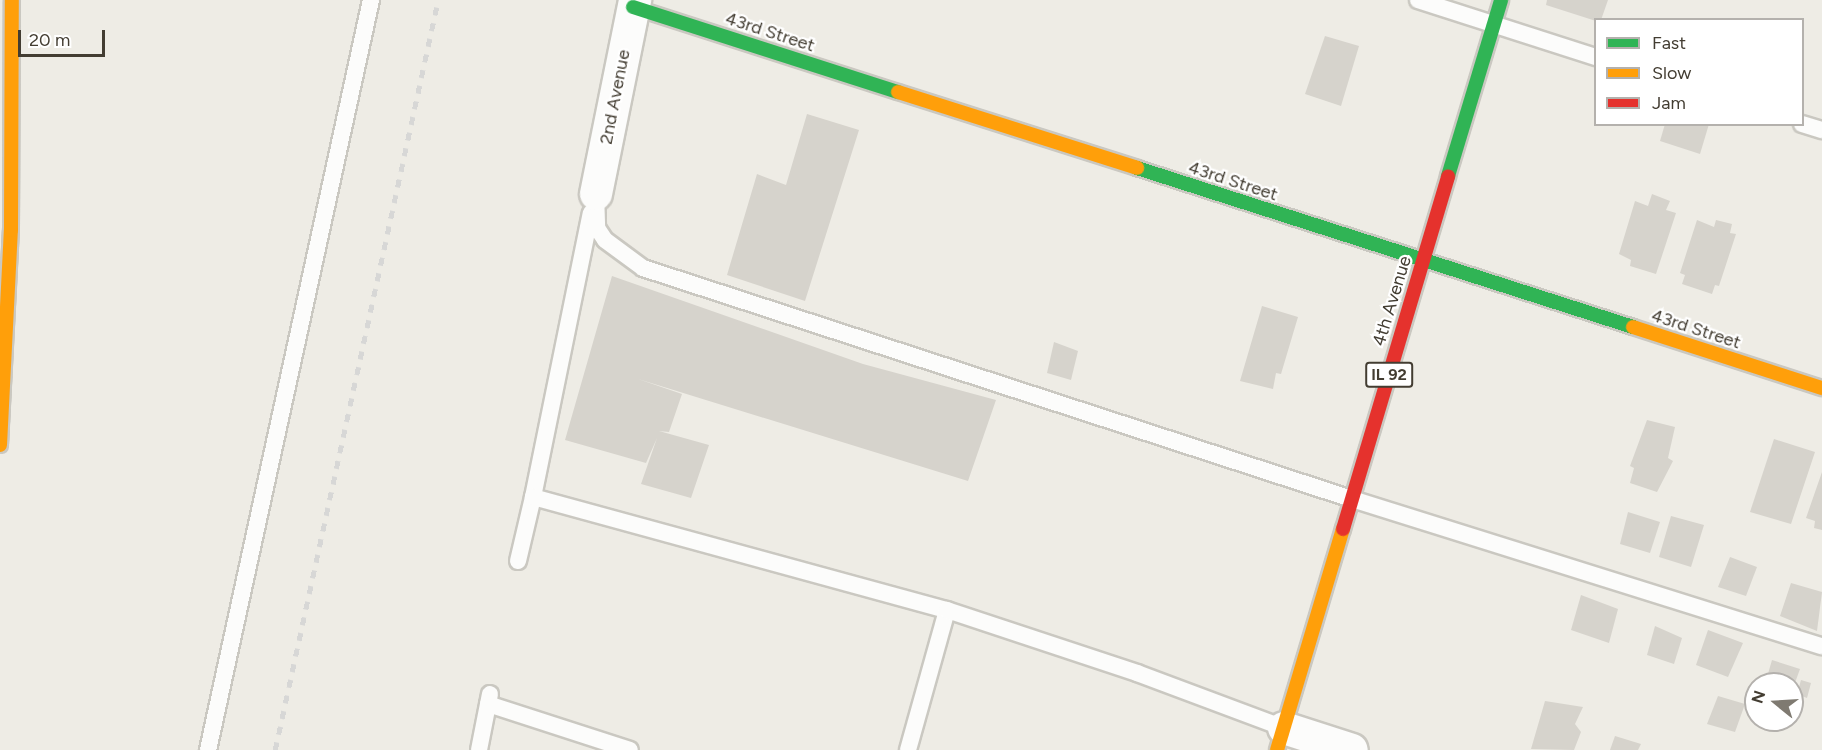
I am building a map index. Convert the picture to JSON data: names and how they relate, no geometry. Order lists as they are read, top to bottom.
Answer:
{
  "streets": {
    "street": [
      "43rd Street",
      "2nd Avenue",
      "4th Avenue",
      "IL 92"
    ]
  },
  "crossings": [
    ["43rd Street", "2nd Avenue"],
    ["43rd Street", "4th Avenue"]
  ],
  "legend": ["Fast", "Slow", "Jam"],
  "scale_bar": "20 m",
  "north": "left"
}
